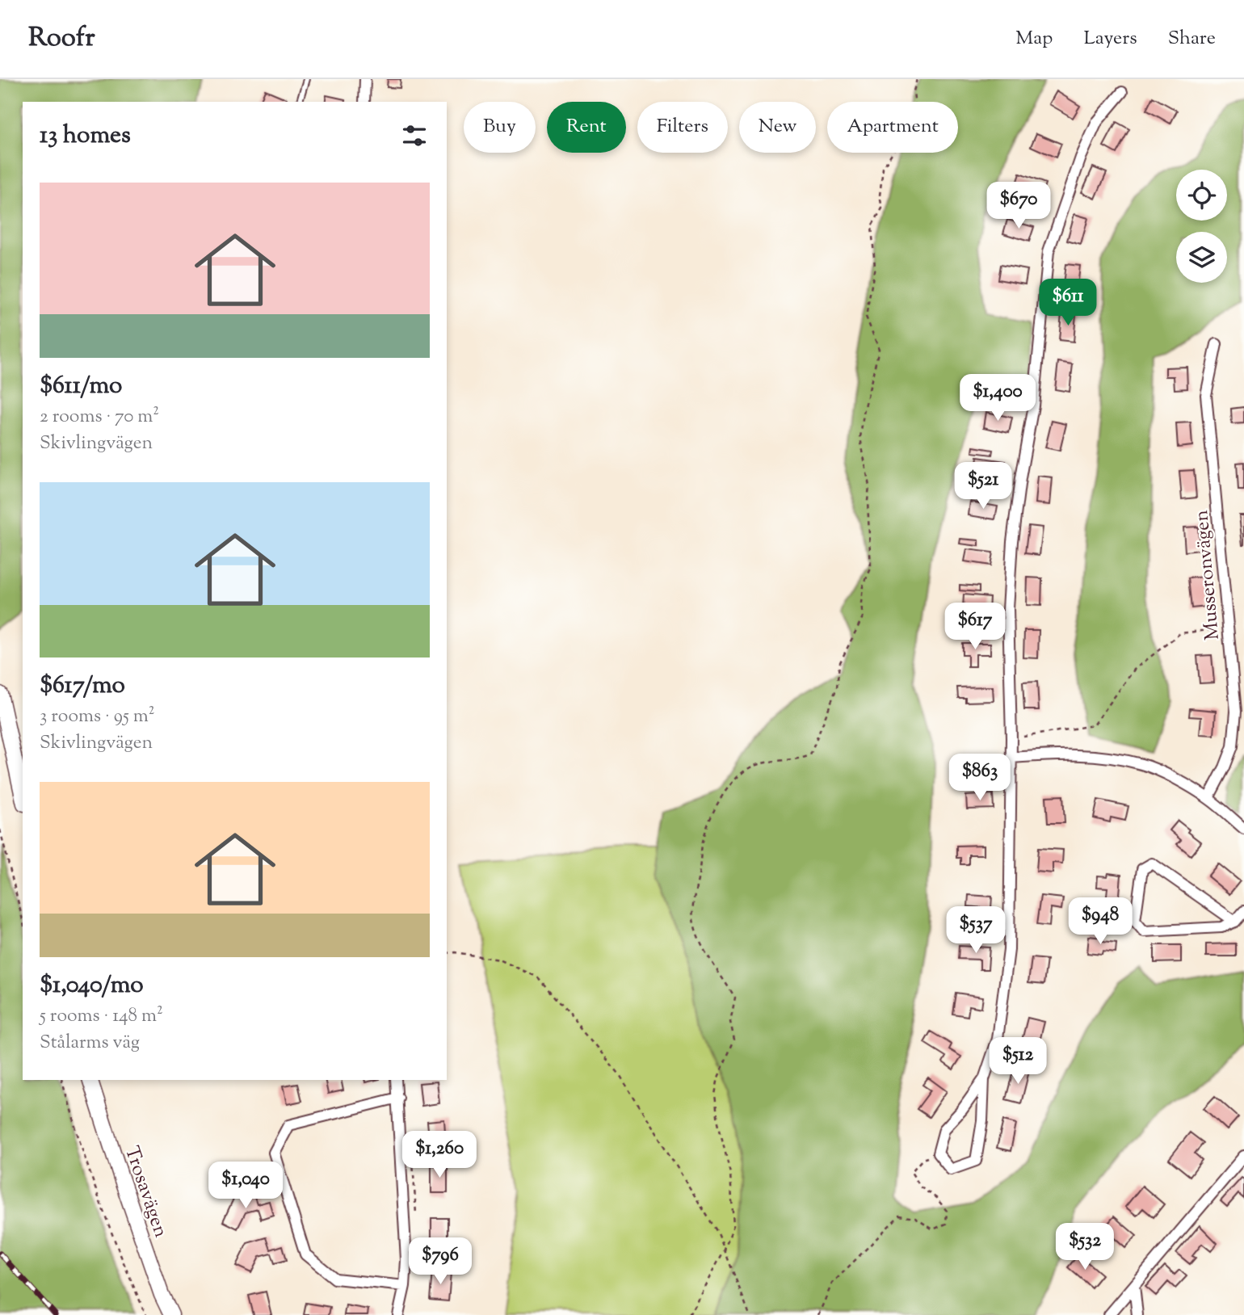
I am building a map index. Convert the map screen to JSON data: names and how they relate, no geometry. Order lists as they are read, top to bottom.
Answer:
{
  "streets": {
    "main road": ["Trosavägen"],
    "street": ["Musseronvägen"]
  },
  "page": {
    "header": "Roofr",
    "nav": ["Map", "Layers", "Share"],
    "chip": [
      "Buy",
      "Rent",
      "Filters",
      "New",
      "Apartment"
    ],
    "heading": "13 homes",
    "list": [
      {
        "name": "$611/mo",
        "note": "2 rooms · 70 m² · Skivlingvägen"
      },
      {
        "name": "$617/mo",
        "note": "3 rooms · 95 m² · Skivlingvägen"
      },
      {
        "name": "$1,040/mo",
        "note": "5 rooms · 148 m² · Stålarms väg"
      }
    ],
    "price": [
      "$670",
      "$611",
      "$1,400",
      "$521",
      "$617",
      "$863",
      "$948",
      "$537",
      "$512",
      "$1,260",
      "$1,040",
      "$532",
      "$796"
    ]
  }
}
